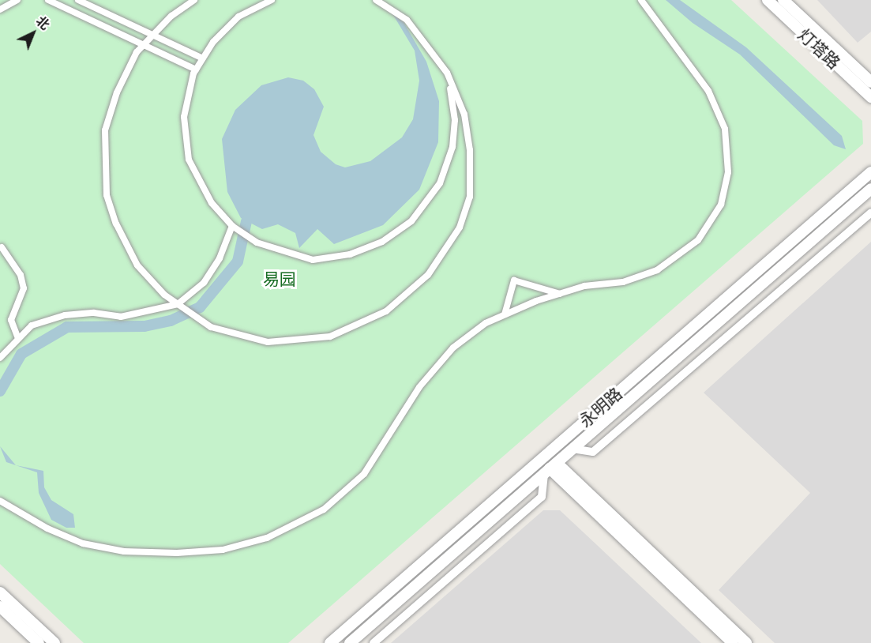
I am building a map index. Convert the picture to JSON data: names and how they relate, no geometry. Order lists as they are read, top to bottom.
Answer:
{
  "streets": {
    "street": ["灯塔路", "永明路"]
  },
  "parks": ["易园"],
  "north": "top right"
}
